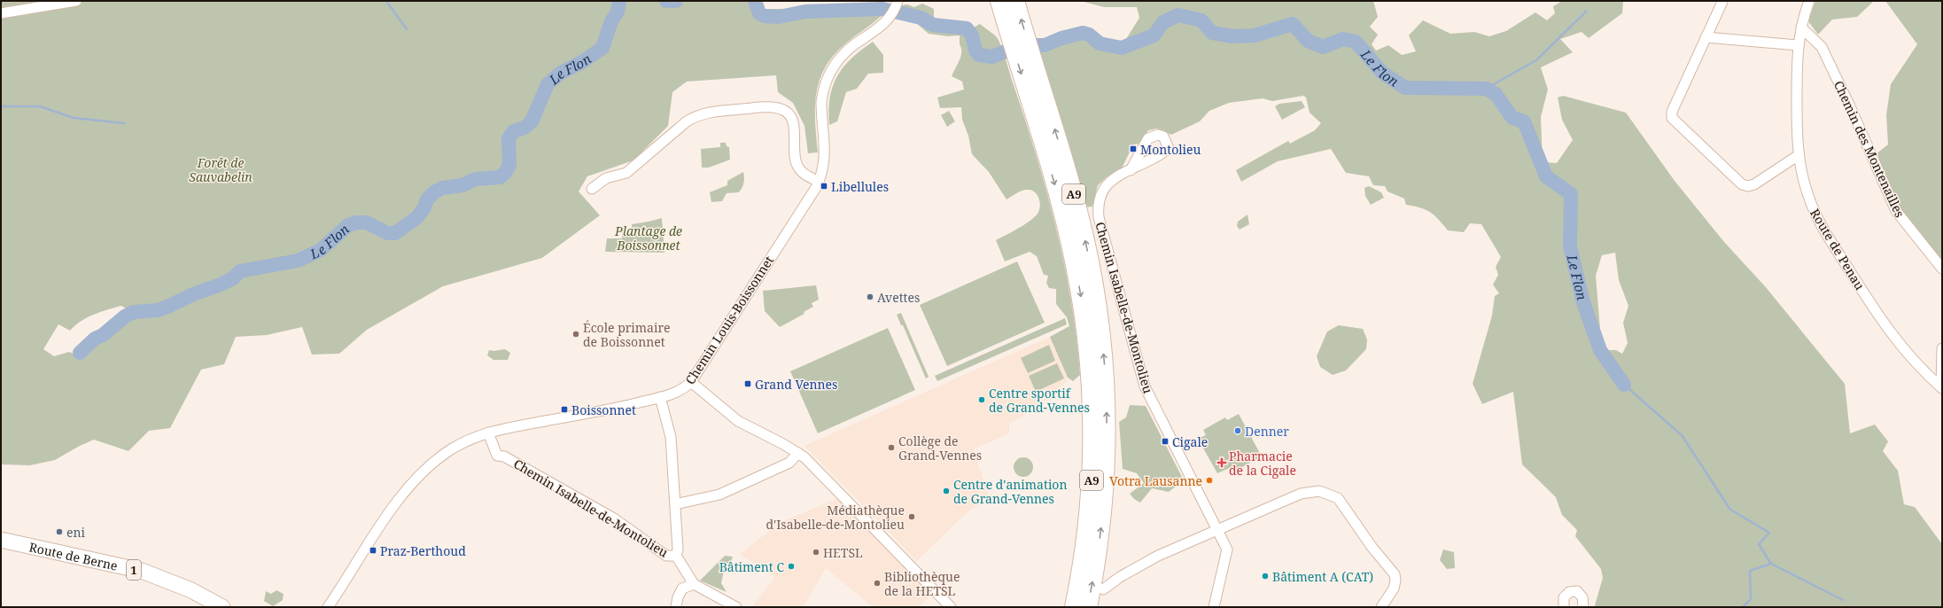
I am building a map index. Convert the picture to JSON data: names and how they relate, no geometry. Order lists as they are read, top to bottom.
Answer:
{
  "streets": {
    "highway": ["A9"],
    "main road": ["Route de Berne", "1"],
    "street": [
      "Chemin des Montenailles",
      "Route de Penau",
      "Chemin Isabelle-de-Montolieu",
      "Chemin Louis-Boissonnet"
    ]
  },
  "crossings": [
    ["Chemin des Montenailles", "Route de Penau"],
    ["Chemin Isabelle-de-Montolieu", "Chemin Louis-Boissonnet"]
  ],
  "water": ["Le Flon"],
  "parks": ["Forêt de Sauvabelin", "Plantage de Boissonnet"],
  "places": {
    "transit": [
      "Montolieu",
      "Libellules",
      "Grand Vennes",
      "Boissonnet",
      "Cigale",
      "Praz-Berthoud"
    ],
    "other": [
      "Avettes",
      "École primaire de Boissonnet",
      "Centre sportif de Grand-Vennes",
      "Denner",
      "Collège de Grand-Vennes",
      "Votra Lausanne",
      "Centre d'animation de Grand-Vennes",
      "Médiathèque d'Isabelle-de-Montolieu",
      "eni",
      "HETSL",
      "Bâtiment C",
      "Bâtiment A (CAT)",
      "Bibliothèque de la HETSL"
    ],
    "health": ["Pharmacie de la Cigale"]
  }
}
